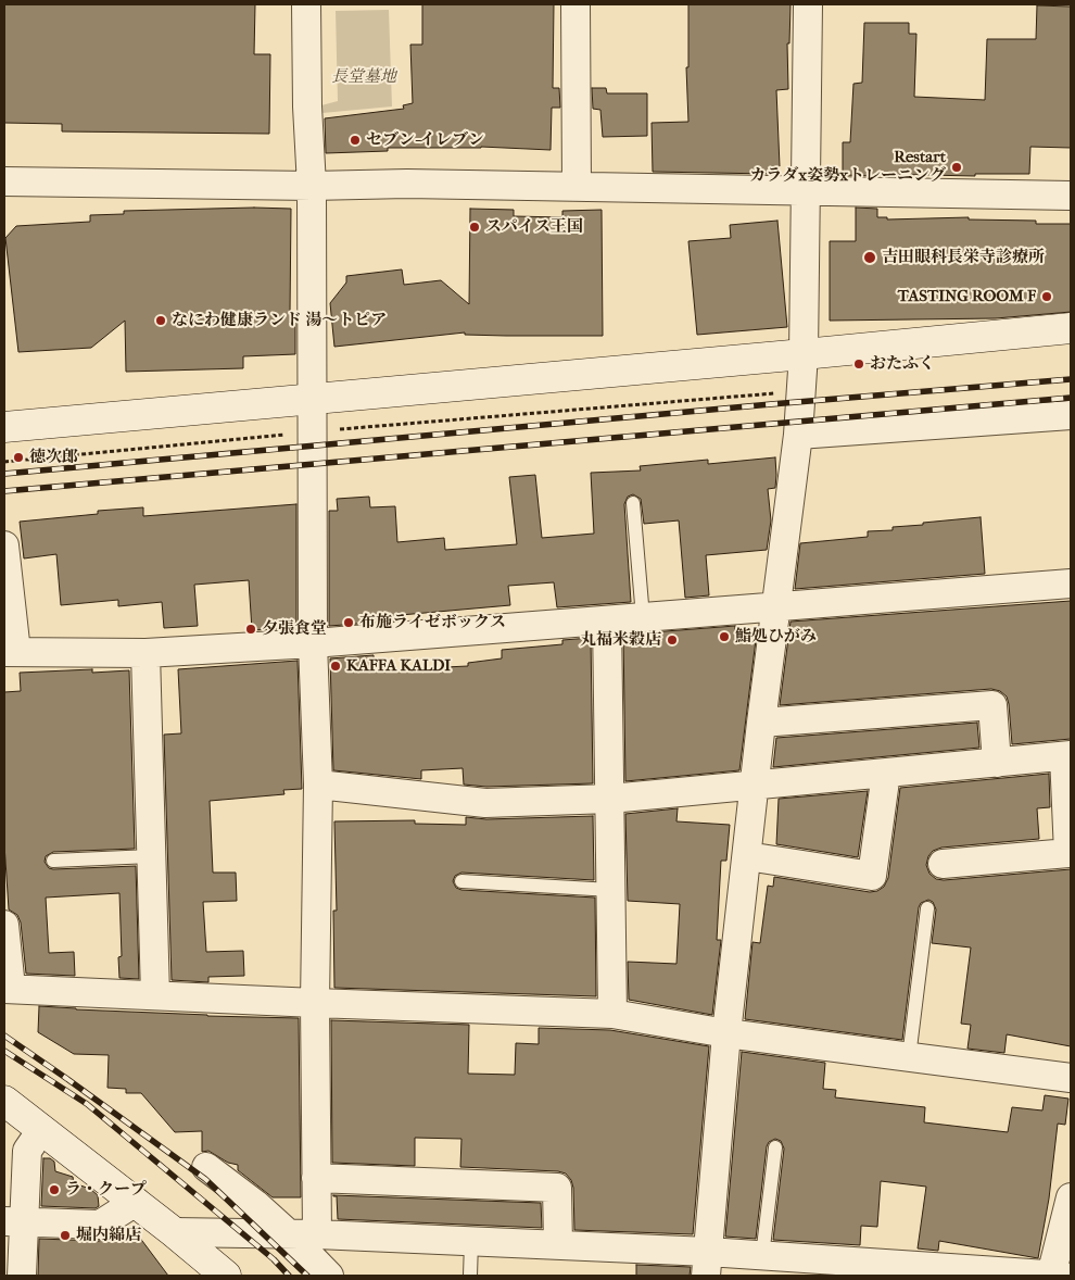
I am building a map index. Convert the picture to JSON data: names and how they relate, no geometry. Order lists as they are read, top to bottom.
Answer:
{
  "parks": ["長堂墓地"],
  "places": [
    "セブン-イレブン",
    "Restart カラダx姿勢xトレーニング",
    "スパイス王国",
    "吉田眼科長栄寺診療所",
    "TASTING ROOM F",
    "なにわ健康ランド 湯～トピア",
    "おたふく",
    "徳次郎",
    "布施ライゼボックス",
    "夕張食堂",
    "鮨処ひがみ",
    "丸福米穀店",
    "KAFFA KALDI",
    "ラ・クープ",
    "堀内綿店"
  ]
}
